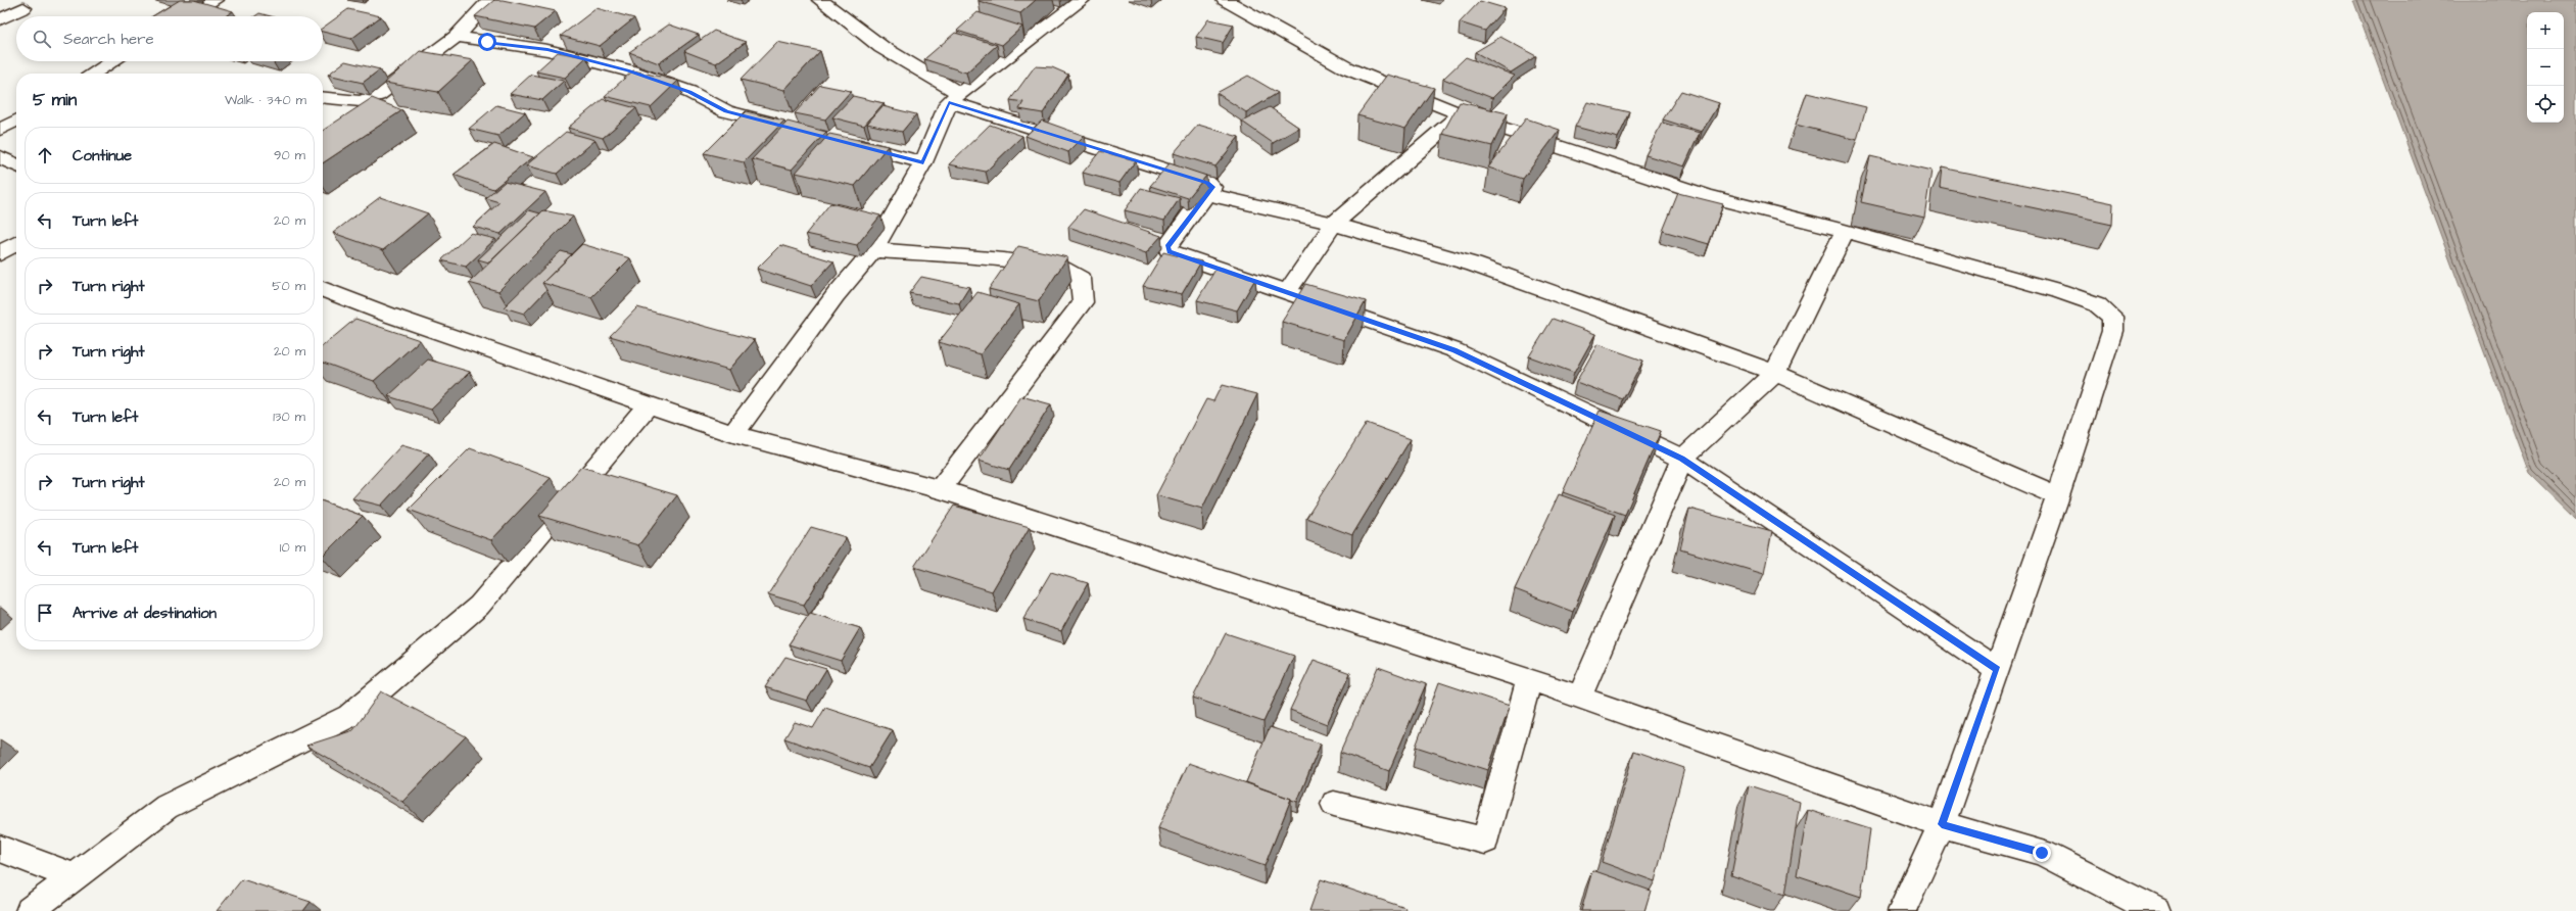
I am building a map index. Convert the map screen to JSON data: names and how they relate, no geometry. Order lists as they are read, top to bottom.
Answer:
{
  "page": {
    "map_buttons": ["+", "−"],
    "search": "Search here",
    "heading": ["5 min", "Walk · 340 m"],
    "list": [
      ["Continue", "90 m"],
      ["Turn left", "20 m"],
      ["Turn right", "50 m"],
      ["Turn right", "20 m"],
      ["Turn left", "130 m"],
      ["Turn right", "20 m"],
      ["Turn left", "10 m"],
      "Arrive at destination"
    ]
  }
}
